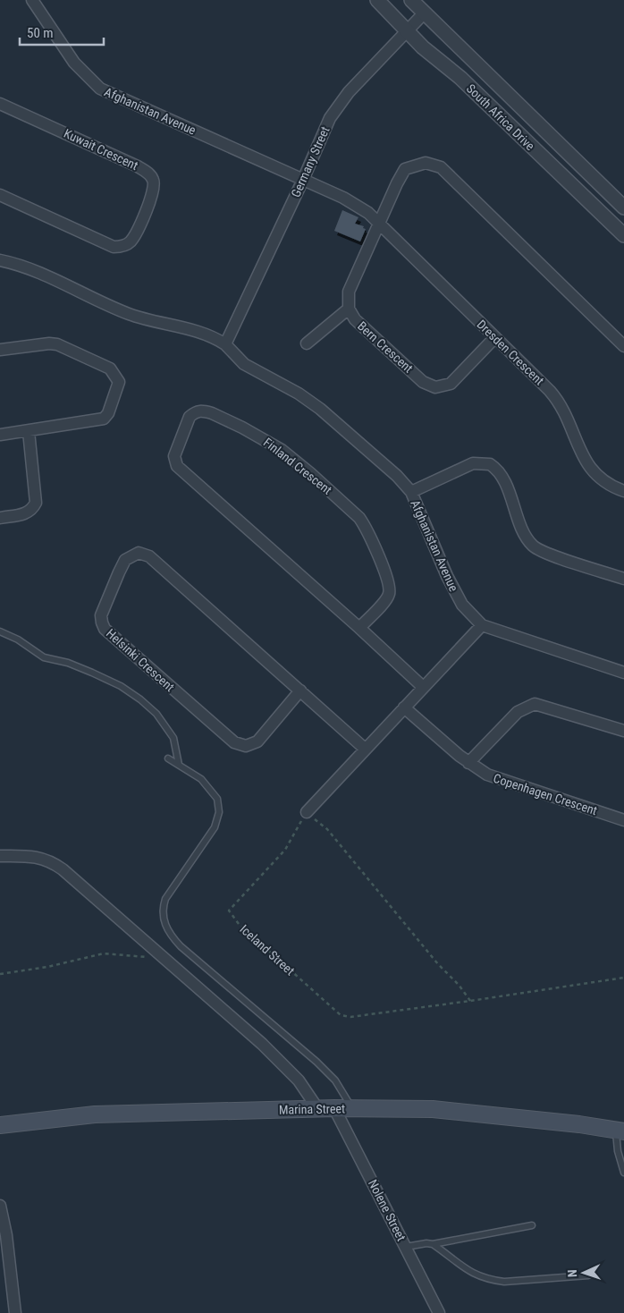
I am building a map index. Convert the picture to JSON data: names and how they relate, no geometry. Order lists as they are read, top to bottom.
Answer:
{
  "streets": {
    "main road": ["Marina Street"],
    "street": [
      "Afghanistan Avenue",
      "South Africa Drive",
      "Kuwait Crescent",
      "Germany Street",
      "Bern Crescent",
      "Dresden Crescent",
      "Finland Crescent",
      "Helsinki Crescent",
      "Copenhagen Crescent",
      "Nolene Street"
    ],
    "path": ["Iceland Street"]
  },
  "crossings": [
    ["Afghanistan Avenue", "Germany Street"],
    ["Afghanistan Avenue", "Dresden Crescent"],
    ["South Africa Drive", "Germany Street"],
    ["Germany Street", "Dresden Crescent"],
    ["Bern Crescent", "Dresden Crescent"],
    ["Marina Street", "Nolene Street"]
  ],
  "scale_bar": "50 m",
  "north": "left"
}
